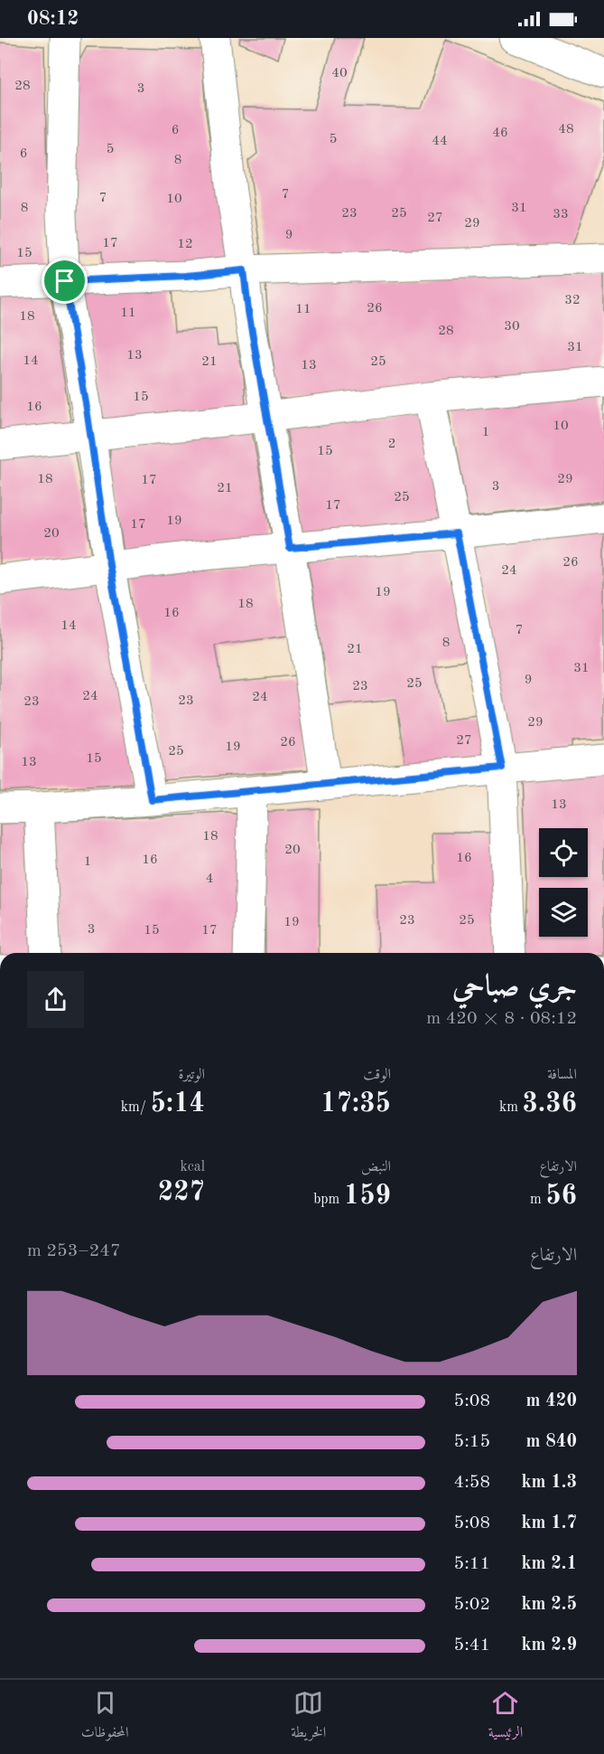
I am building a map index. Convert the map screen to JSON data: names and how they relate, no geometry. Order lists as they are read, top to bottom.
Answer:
{
  "house_numbers": [
    "40",
    "28",
    "3",
    "48",
    "6",
    "46",
    "5",
    "44",
    "5",
    "6",
    "8",
    "7",
    "7",
    "10",
    "8",
    "31",
    "23",
    "25",
    "33",
    "27",
    "29",
    "9",
    "17",
    "12",
    "15",
    "32",
    "26",
    "11",
    "11",
    "18",
    "30",
    "28",
    "31",
    "13",
    "14",
    "21",
    "25",
    "13",
    "15",
    "16",
    "10",
    "1",
    "2",
    "15",
    "18",
    "29",
    "17",
    "3",
    "21",
    "25",
    "17",
    "19",
    "17",
    "20",
    "26",
    "24",
    "19",
    "18",
    "16",
    "14",
    "7",
    "8",
    "21",
    "31",
    "9",
    "25",
    "23",
    "24",
    "24",
    "23",
    "23",
    "29",
    "27",
    "26",
    "19",
    "25",
    "15",
    "13",
    "13",
    "18",
    "20",
    "16",
    "16",
    "1",
    "4",
    "23",
    "25",
    "19",
    "3",
    "15",
    "17"
  ],
  "page": {
    "status": "08:12",
    "heading": ["جري صباحي", "08:12 · 8 × 420 m"],
    "stats": [
      ["المسافة", "3.36 km"],
      ["الوقت", "17:35"],
      ["الوتيرة", "5:14 /km"],
      ["الارتفاع", "56 m"],
      ["النبض", "159 bpm"],
      ["kcal", "227"]
    ],
    "chart": ["الارتفاع", "247–253 m"],
    "list": [
      {
        "name": "420 m",
        "note": "5:08"
      },
      {
        "name": "840 m",
        "note": "5:15"
      },
      {
        "name": "1.3 km",
        "note": "4:58"
      },
      {
        "name": "1.7 km",
        "note": "5:08"
      },
      {
        "name": "2.1 km",
        "note": "5:11"
      },
      {
        "name": "2.5 km",
        "note": "5:02"
      },
      {
        "name": "2.9 km",
        "note": "5:41"
      }
    ],
    "tabs": ["الرئيسية", "الخريطة", "المحفوظات"]
  }
}
